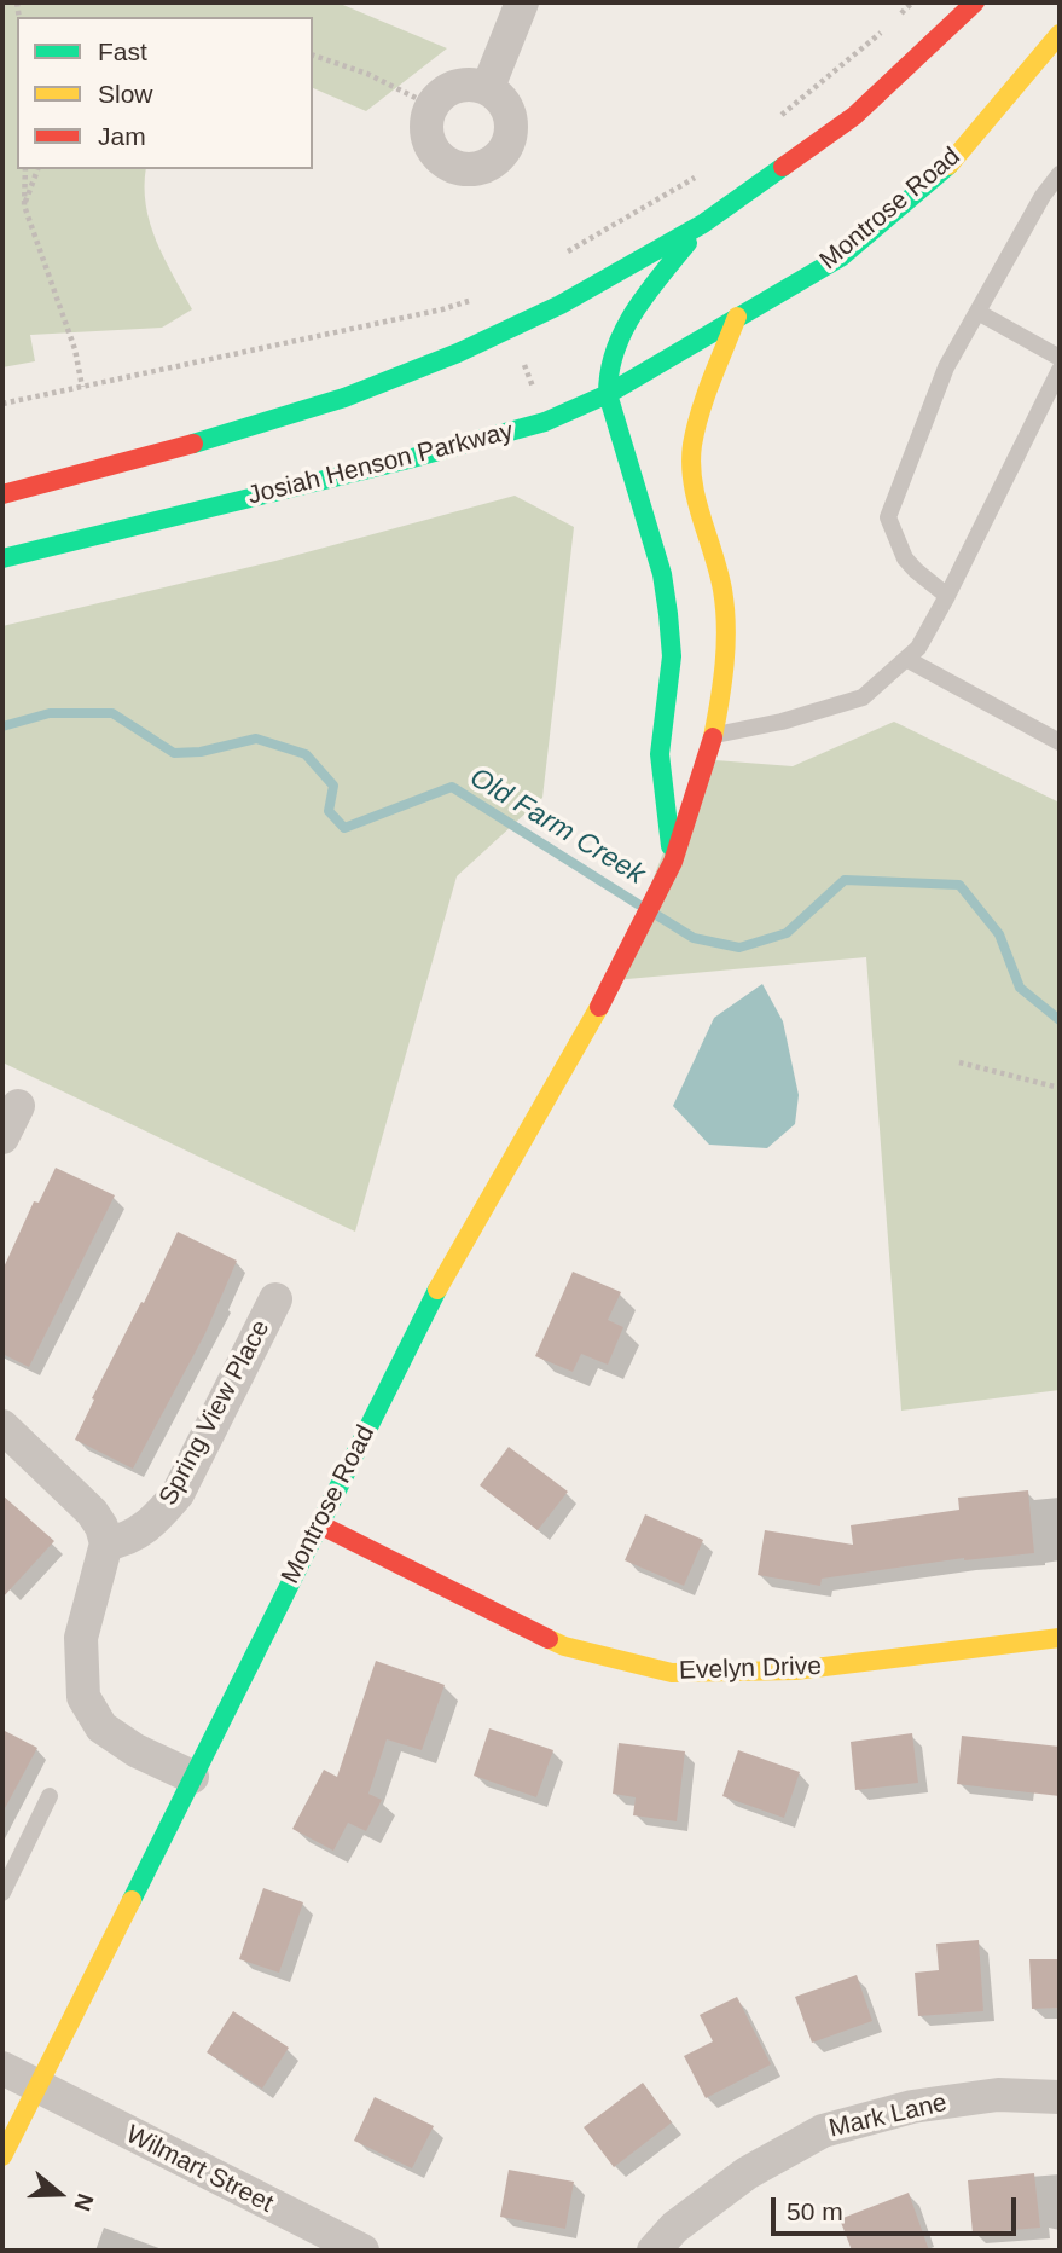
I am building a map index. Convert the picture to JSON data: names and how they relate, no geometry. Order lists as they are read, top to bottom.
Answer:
{
  "streets": {
    "street": [
      "Montrose Road",
      "Josiah Henson Parkway",
      "Spring View Place",
      "Evelyn Drive",
      "Mark Lane",
      "Wilmart Street"
    ]
  },
  "crossings": [
    ["Montrose Road", "Josiah Henson Parkway"],
    ["Montrose Road", "Evelyn Drive"],
    ["Montrose Road", "Wilmart Street"]
  ],
  "water": ["Old Farm Creek"],
  "legend": ["Fast", "Slow", "Jam"],
  "scale_bar": "50 m",
  "north": "right"
}
